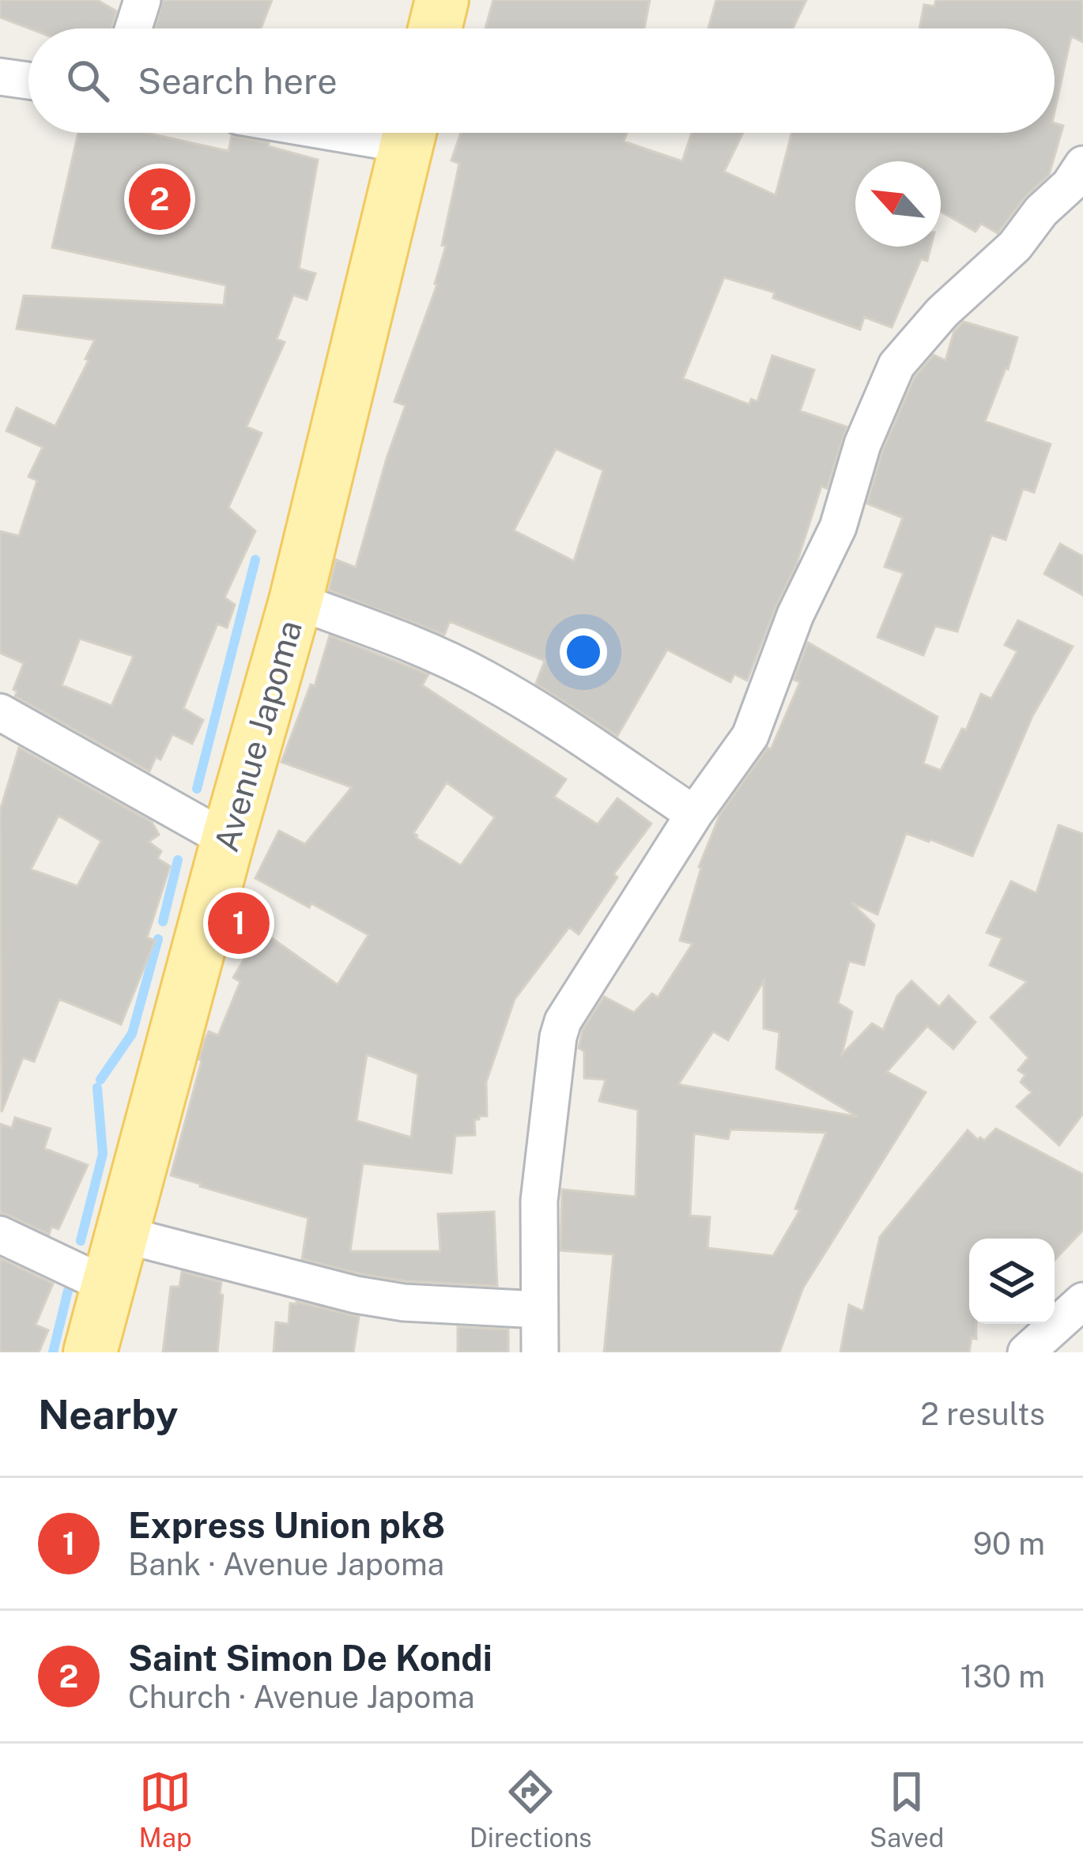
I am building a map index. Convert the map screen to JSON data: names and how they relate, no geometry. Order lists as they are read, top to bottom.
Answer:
{
  "streets": {
    "main road": ["Avenue Japoma"]
  },
  "north": "top left",
  "page": {
    "search": "Search here",
    "pins": ["2", "1"],
    "heading": ["Nearby", "2 results"],
    "list": [
      {
        "mark": "1",
        "name": "Express Union pk8",
        "note": "Bank · Avenue Japoma",
        "value": "90 m"
      },
      {
        "mark": "2",
        "name": "Saint Simon De Kondi",
        "note": "Church · Avenue Japoma",
        "value": "130 m"
      }
    ],
    "nav": ["Map", "Directions", "Saved"]
  }
}
